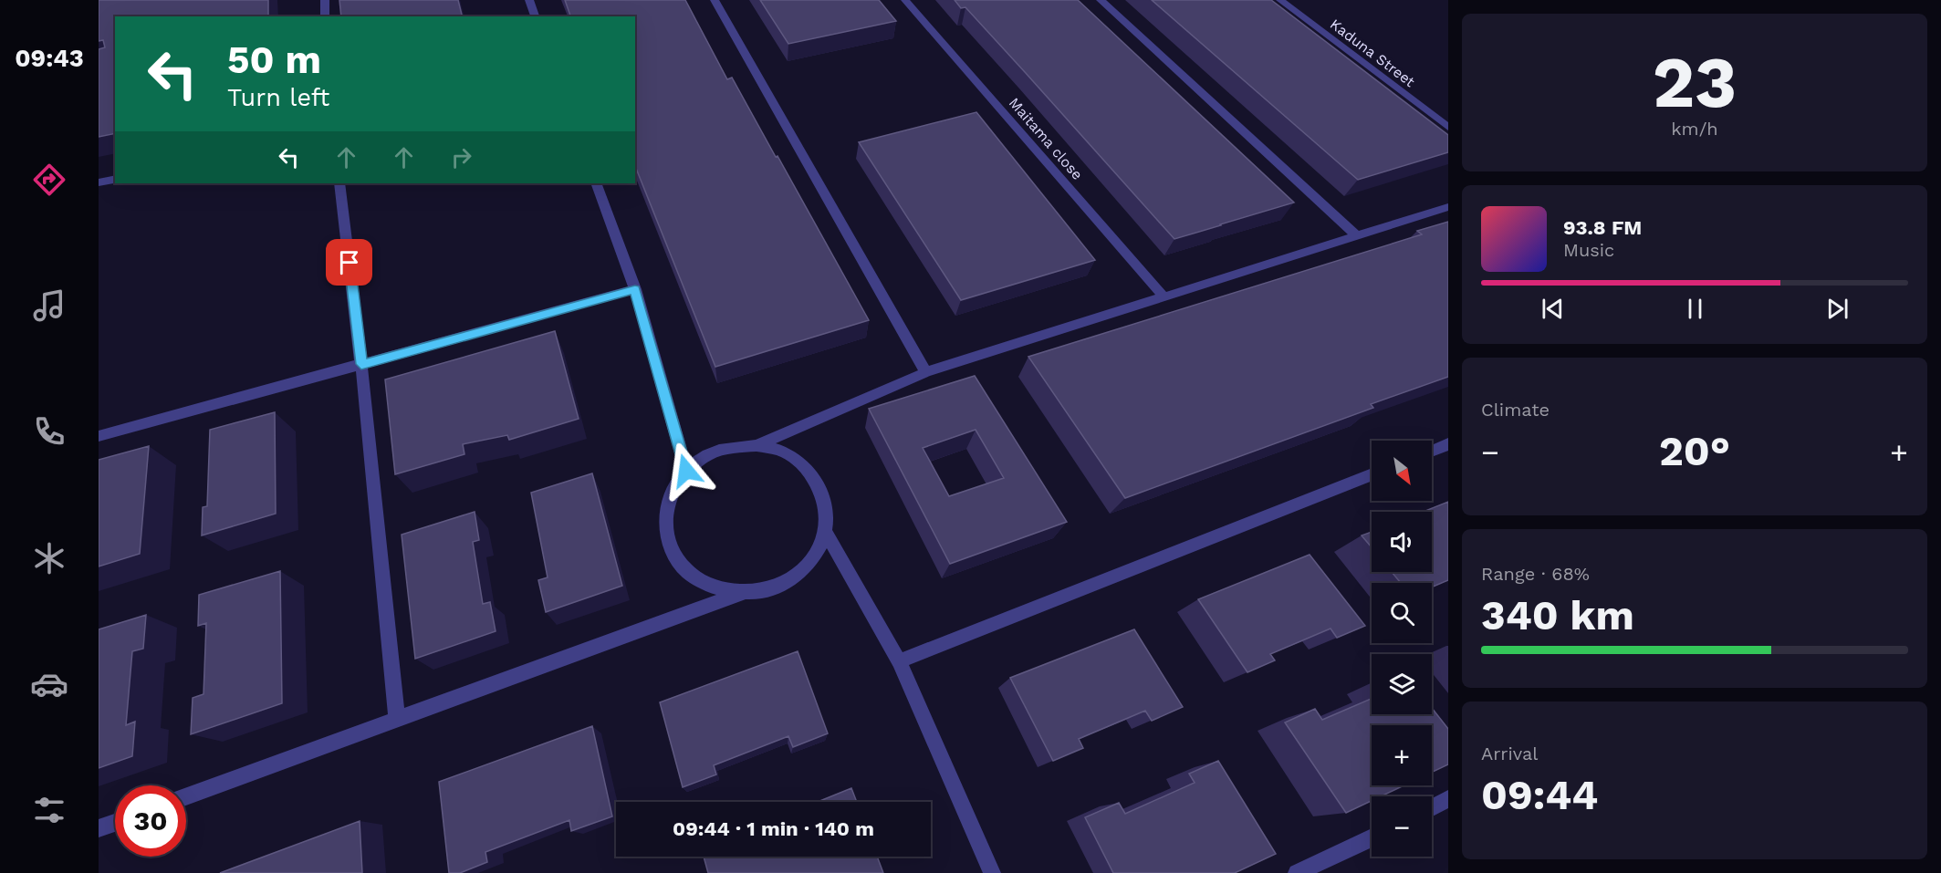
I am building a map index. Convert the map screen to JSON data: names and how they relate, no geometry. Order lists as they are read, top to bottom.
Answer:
{
  "streets": {
    "street": ["Kaduna Street", "Maitama close"]
  },
  "north": "bottom right",
  "page": {
    "tabs": "09:43",
    "tile": [
      ["23", "km/h"],
      "Climate",
      ["Range · 68%", "340 km"],
      ["Arrival", "09:44"]
    ],
    "turn": ["50 m", "Turn left"],
    "song": ["93.8 FM", "Music"],
    "heat": ["−", "20°", "+"],
    "map_buttons": ["+", "−"],
    "limit": "30",
    "trip": "09:44 · 1 min · 140 m"
  }
}
